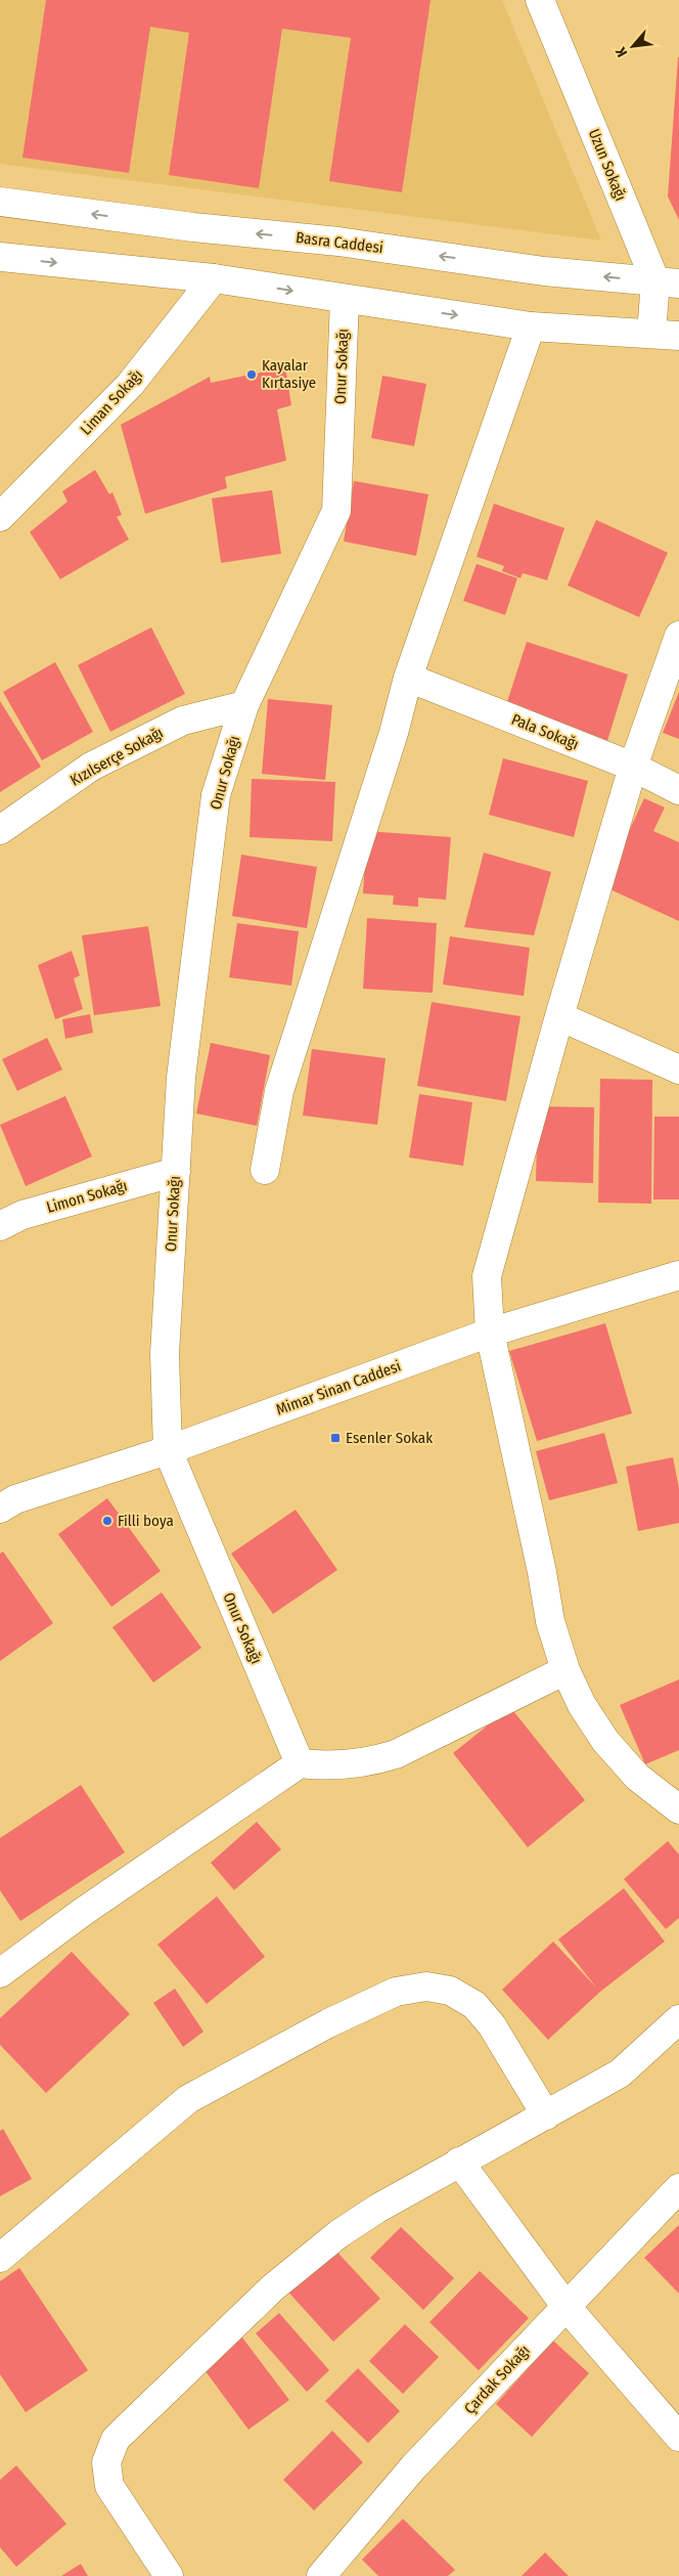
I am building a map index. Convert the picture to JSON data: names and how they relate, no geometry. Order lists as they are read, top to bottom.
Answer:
{
  "streets": {
    "street": [
      "Uzun Sokağı",
      "Basra Caddesi",
      "Onur Sokağı",
      "Liman Sokağı",
      "Pala Sokağı",
      "Kızılserçe Sokağı",
      "Limon Sokağı",
      "Mimar Sinan Caddesi",
      "Çardak Sokağı"
    ]
  },
  "crossings": [
    ["Uzun Sokağı", "Basra Caddesi"],
    ["Onur Sokağı", "Kızılserçe Sokağı"],
    ["Onur Sokağı", "Limon Sokağı"],
    ["Onur Sokağı", "Mimar Sinan Caddesi"]
  ],
  "places": {
    "other": ["Kayalar Kırtasiye", "Filli boya"],
    "transit": ["Esenler Sokak"]
  },
  "north": "bottom left"
}
